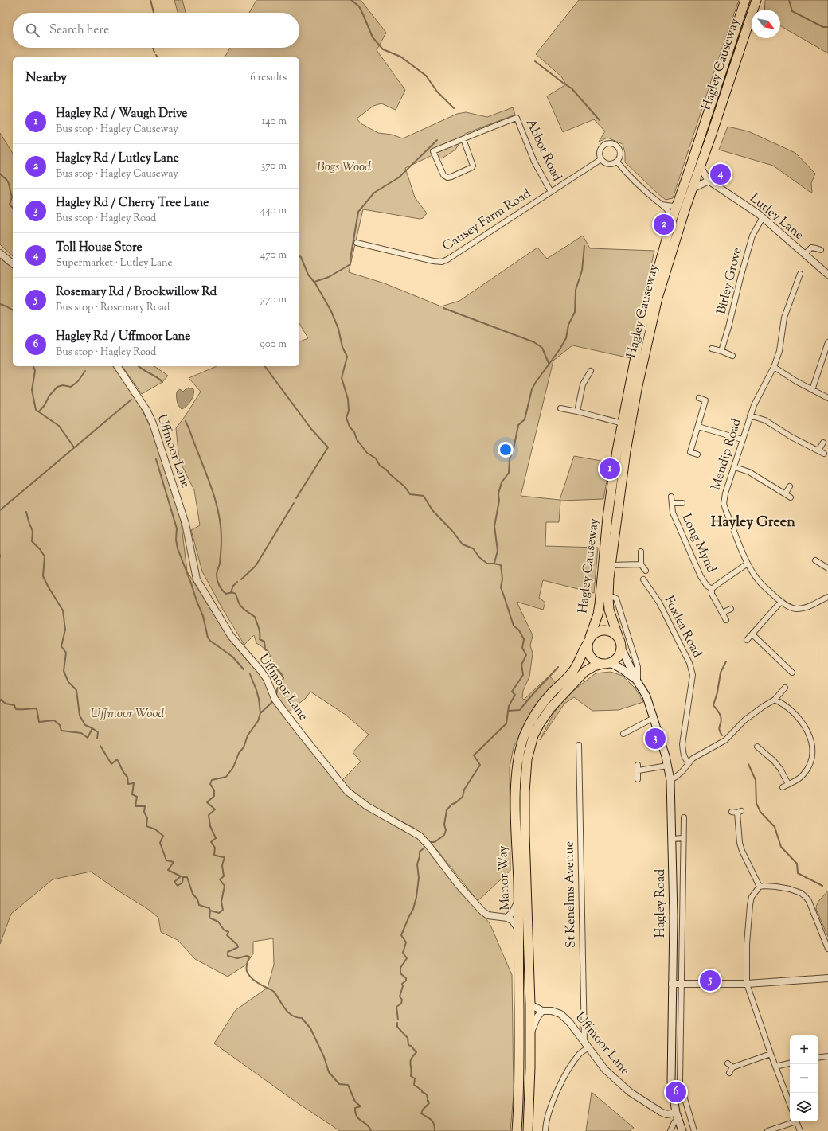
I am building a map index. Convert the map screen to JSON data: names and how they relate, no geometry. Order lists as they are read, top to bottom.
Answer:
{
  "streets": {
    "highway": ["Hagley Causeway", "Manor Way"],
    "main road": ["Hagley Road"],
    "street": [
      "Abbot Road",
      "Lutley Lane",
      "Causey Farm Road",
      "Birley Grove",
      "Uffmoor Lane",
      "Mendip Road",
      "Long Mynd",
      "Foxlea Road",
      "St Kenelms Avenue"
    ]
  },
  "crossings": [
    ["Hagley Causeway", "Lutley Lane"],
    ["Hagley Causeway", "Manor Way"],
    ["Hagley Causeway", "Hagley Road"],
    ["Abbot Road", "Causey Farm Road"],
    ["Lutley Lane", "Birley Grove"],
    ["Uffmoor Lane", "Manor Way"],
    ["Uffmoor Lane", "St Kenelms Avenue"],
    ["Uffmoor Lane", "Hagley Road"],
    ["Mendip Road", "Long Mynd"],
    ["Manor Way", "Hagley Road"]
  ],
  "districts": ["Hayley Green"],
  "parks": ["Bogs Wood", "Uffmoor Wood"],
  "north": "bottom right",
  "page": {
    "search": "Search here",
    "heading": ["Nearby", "6 results"],
    "list": [
      {
        "mark": "1",
        "name": "Hagley Rd / Waugh Drive",
        "note": "Bus stop · Hagley Causeway",
        "value": "140 m"
      },
      {
        "mark": "2",
        "name": "Hagley Rd / Lutley Lane",
        "note": "Bus stop · Hagley Causeway",
        "value": "370 m"
      },
      {
        "mark": "3",
        "name": "Hagley Rd / Cherry Tree Lane",
        "note": "Bus stop · Hagley Road",
        "value": "440 m"
      },
      {
        "mark": "4",
        "name": "Toll House Store",
        "note": "Supermarket · Lutley Lane",
        "value": "470 m"
      },
      {
        "mark": "5",
        "name": "Rosemary Rd / Brookwillow Rd",
        "note": "Bus stop · Rosemary Road",
        "value": "770 m"
      },
      {
        "mark": "6",
        "name": "Hagley Rd / Uffmoor Lane",
        "note": "Bus stop · Hagley Road",
        "value": "900 m"
      }
    ],
    "pins": [
      "4",
      "2",
      "1",
      "3",
      "5",
      "6"
    ],
    "map_buttons": ["+", "−"]
  }
}
